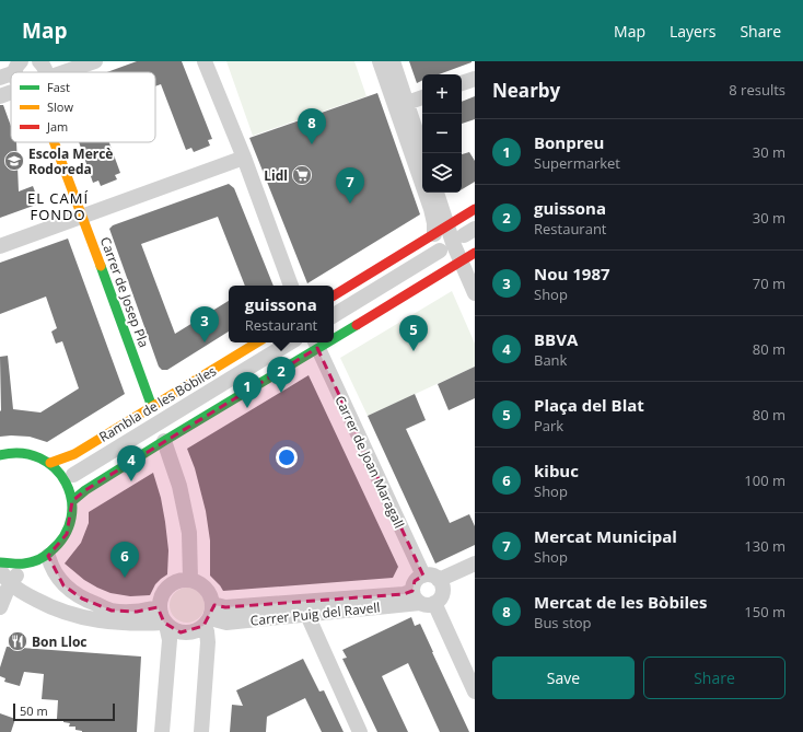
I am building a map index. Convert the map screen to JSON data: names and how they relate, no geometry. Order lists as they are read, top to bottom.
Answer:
{
  "streets": {
    "main road": ["Carrer de Josep Pla", "Rambla de les Bòbiles"],
    "street": ["Carrer de Joan Maragall", "Carrer Puig del Ravell"]
  },
  "crossings": [
    ["Carrer de Josep Pla", "Rambla de les Bòbiles"],
    ["Carrer de Joan Maragall", "Carrer Puig del Ravell"]
  ],
  "districts": ["EL CAMÍ FONDO"],
  "places": {
    "school or university": ["Escola Mercè Rodoreda"],
    "supermarket": ["Lidl"],
    "restaurant": ["Bon Lloc"]
  },
  "legend": ["Fast", "Slow", "Jam"],
  "scale_bar": "50 m",
  "page": {
    "header": "Map",
    "nav": ["Map", "Layers", "Share"],
    "heading": ["Nearby", "8 results"],
    "map_buttons": ["+", "−"],
    "pins": [
      "8",
      "7",
      "3",
      "5",
      "2",
      "1",
      "4",
      "6"
    ],
    "list": [
      {
        "mark": "1",
        "name": "Bonpreu",
        "note": "Supermarket",
        "value": "30 m"
      },
      {
        "mark": "2",
        "name": "guissona",
        "note": "Restaurant",
        "value": "30 m"
      },
      {
        "mark": "3",
        "name": "Nou 1987",
        "note": "Shop",
        "value": "70 m"
      },
      {
        "mark": "4",
        "name": "BBVA",
        "note": "Bank",
        "value": "80 m"
      },
      {
        "mark": "5",
        "name": "Plaça del Blat",
        "note": "Park",
        "value": "80 m"
      },
      {
        "mark": "6",
        "name": "kibuc",
        "note": "Shop",
        "value": "100 m"
      },
      {
        "mark": "7",
        "name": "Mercat Municipal",
        "note": "Shop",
        "value": "130 m"
      },
      {
        "mark": "8",
        "name": "Mercat de les Bòbiles",
        "note": "Bus stop",
        "value": "150 m"
      }
    ],
    "popup": ["guissona", "Restaurant"],
    "buttons": ["Save", "Share"],
    "scale": "50 m"
  }
}
